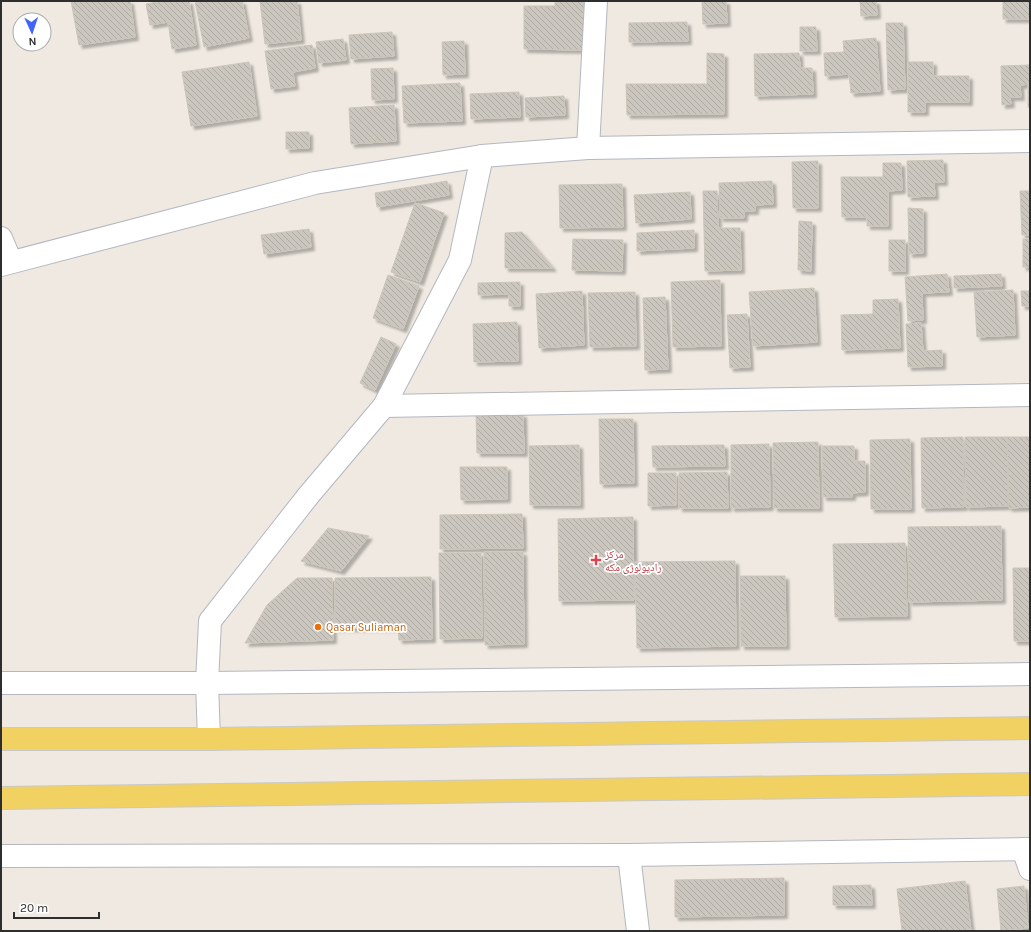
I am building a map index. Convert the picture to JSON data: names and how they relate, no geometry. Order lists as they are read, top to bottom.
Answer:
{
  "places": {
    "health": ["مرکز رادیولوژی مکه"],
    "other": ["Qasar Suliaman"]
  },
  "scale_bar": "20 m",
  "north": "bottom"
}
